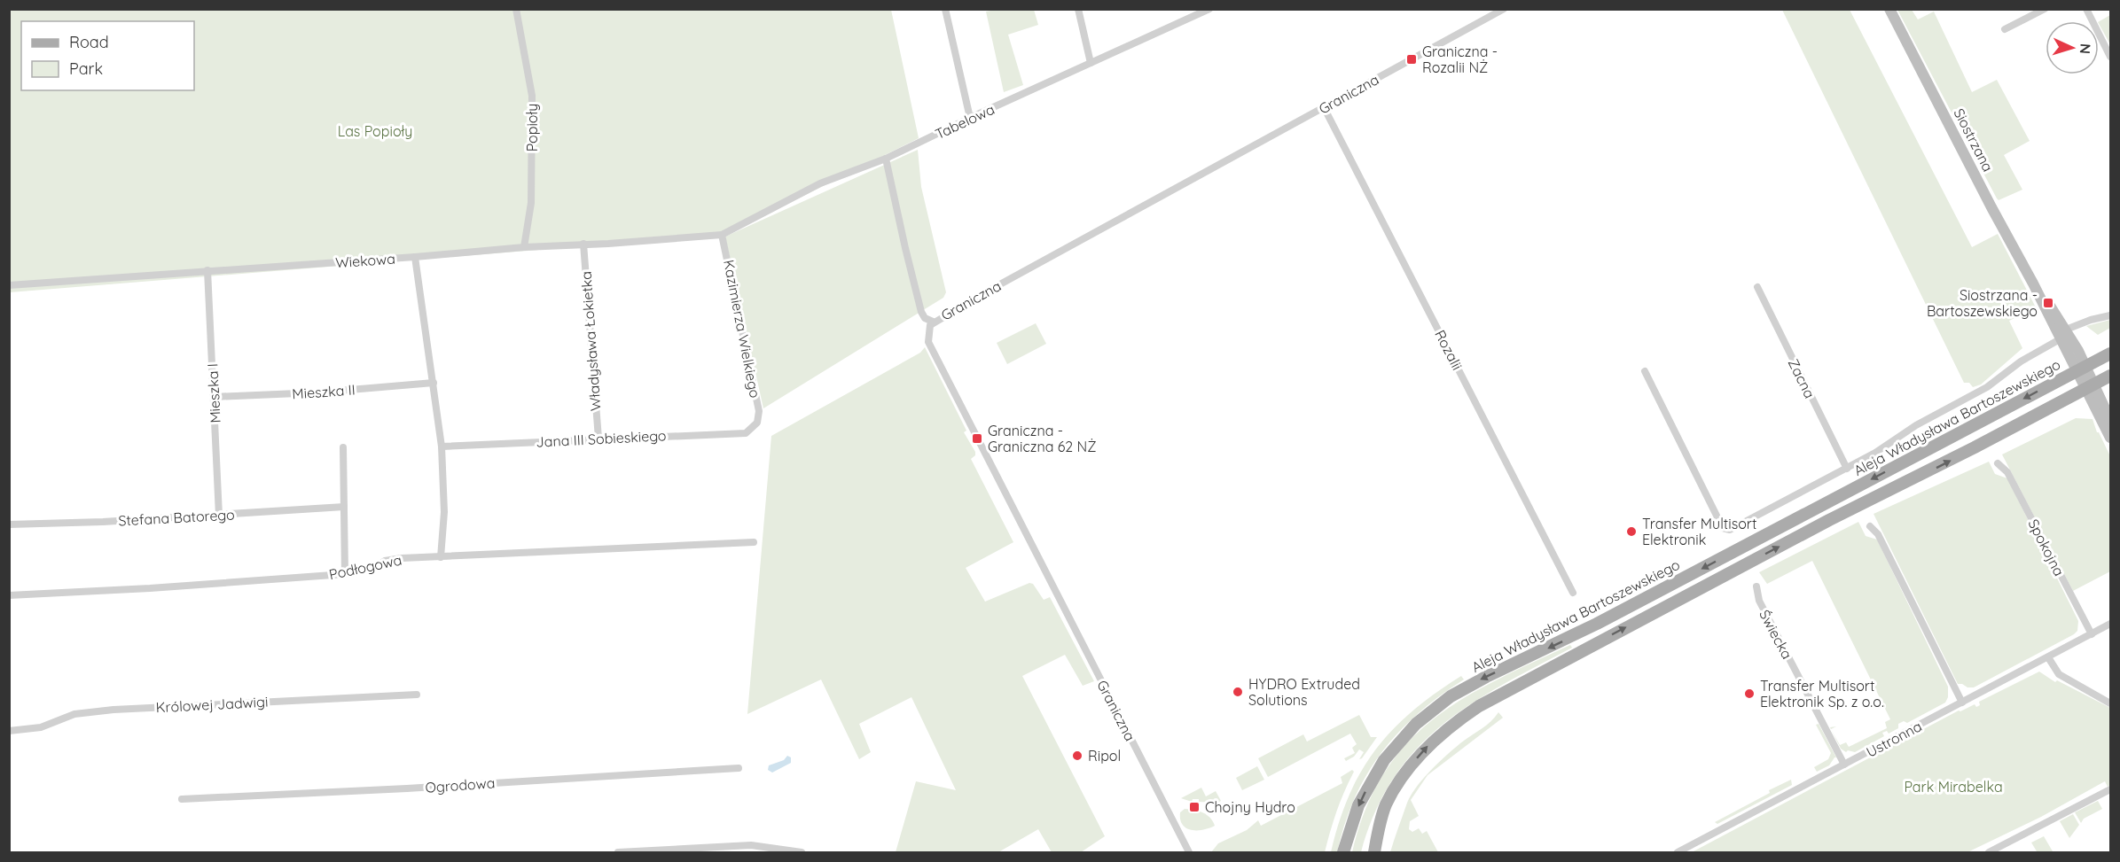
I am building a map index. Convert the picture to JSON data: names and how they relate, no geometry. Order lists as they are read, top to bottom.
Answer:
{
  "streets": {
    "main road": ["Aleja Władysława Bartoszewskiego"],
    "street": [
      "Graniczna",
      "Tabelowa",
      "Popioły",
      "Siostrzana",
      "Wiekowa",
      "Kazimierza Wielkiego",
      "Władysława Łokietka",
      "Rozalii",
      "Zacna",
      "Mieszka II",
      "Mieszka I",
      "Jana III Sobieskiego",
      "Stefana Batorego",
      "Spokojna",
      "Podłogowa",
      "Świecka",
      "Królowej Jadwigi",
      "Ustronna",
      "Ogrodowa"
    ]
  },
  "crossings": [
    ["Graniczna", "Rozalii"],
    ["Tabelowa", "Wiekowa"],
    ["Tabelowa", "Kazimierza Wielkiego"],
    ["Popioły", "Wiekowa"],
    ["Siostrzana", "Aleja Władysława Bartoszewskiego"],
    ["Wiekowa", "Kazimierza Wielkiego"],
    ["Wiekowa", "Władysława Łokietka"],
    ["Wiekowa", "Mieszka I"],
    ["Kazimierza Wielkiego", "Jana III Sobieskiego"],
    ["Władysława Łokietka", "Jana III Sobieskiego"],
    ["Mieszka II", "Mieszka I"],
    ["Mieszka I", "Stefana Batorego"],
    ["Spokojna", "Ustronna"],
    ["Świecka", "Ustronna"]
  ],
  "parks": ["Las Popioły", "Park Mirabelka"],
  "places": {
    "transit": [
      "Graniczna - Rozalii NŻ",
      "Siostrzana - Bartoszewskiego",
      "Graniczna - Graniczna 62 NŻ",
      "Chojny Hydro"
    ],
    "other": [
      "Transfer Multisort Elektronik",
      "HYDRO Extruded Solutions",
      "Transfer Multisort Elektronik Sp. z o.o.",
      "Ripol"
    ]
  },
  "legend": ["Road", "Park"],
  "north": "right"
}
